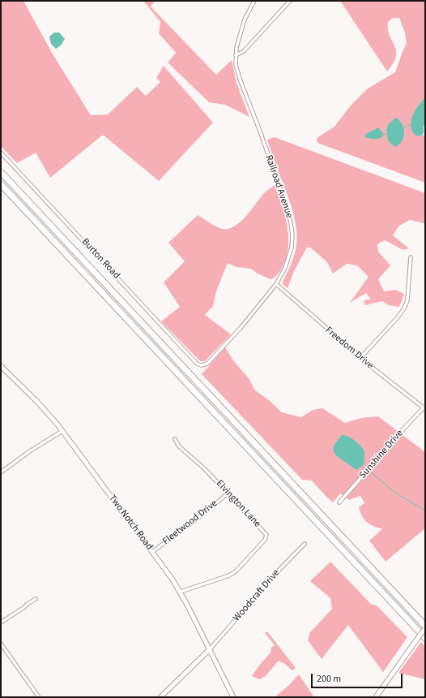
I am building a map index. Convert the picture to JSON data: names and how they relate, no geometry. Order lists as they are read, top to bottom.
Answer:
{
  "streets": {
    "street": [
      "Railroad Avenue",
      "Burton Road",
      "Freedom Drive",
      "Sunshine Drive",
      "Elvington Lane",
      "Two Notch Road",
      "Fleetwood Drive",
      "Woodcraft Drive"
    ]
  },
  "crossings": [
    ["Railroad Avenue", "Burton Road"],
    ["Railroad Avenue", "Freedom Drive"],
    ["Freedom Drive", "Sunshine Drive"],
    ["Elvington Lane", "Two Notch Road"],
    ["Elvington Lane", "Fleetwood Drive"],
    ["Two Notch Road", "Fleetwood Drive"],
    ["Two Notch Road", "Woodcraft Drive"]
  ],
  "scale_bar": "200 m"
}
